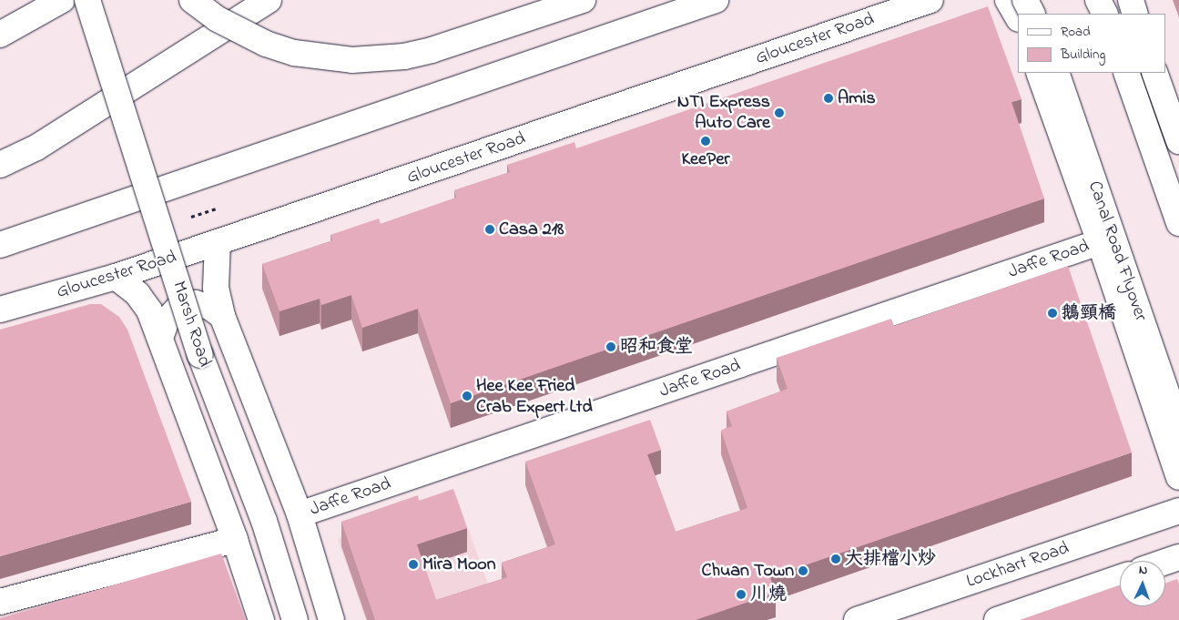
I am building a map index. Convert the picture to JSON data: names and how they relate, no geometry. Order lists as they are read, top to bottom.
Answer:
{
  "streets": {
    "main road": [
      "Gloucester Road",
      "Canal Road Flyover",
      "Jaffe Road",
      "Marsh Road",
      "Lockhart Road"
    ]
  },
  "crossings": [
    ["Gloucester Road", "Marsh Road"],
    ["Jaffe Road", "Marsh Road"]
  ],
  "places": [
    "Amis",
    "NTI Express Auto Care",
    "KeePer",
    "Casa 218",
    "鵝頸橋",
    "昭和食堂",
    "Hee Kee Fried Crab Expert Ltd",
    "大排檔小炒",
    "Mira Moon",
    "Chuan Town",
    "川燒"
  ],
  "legend": ["Road", "Building"],
  "north": "top"
}
